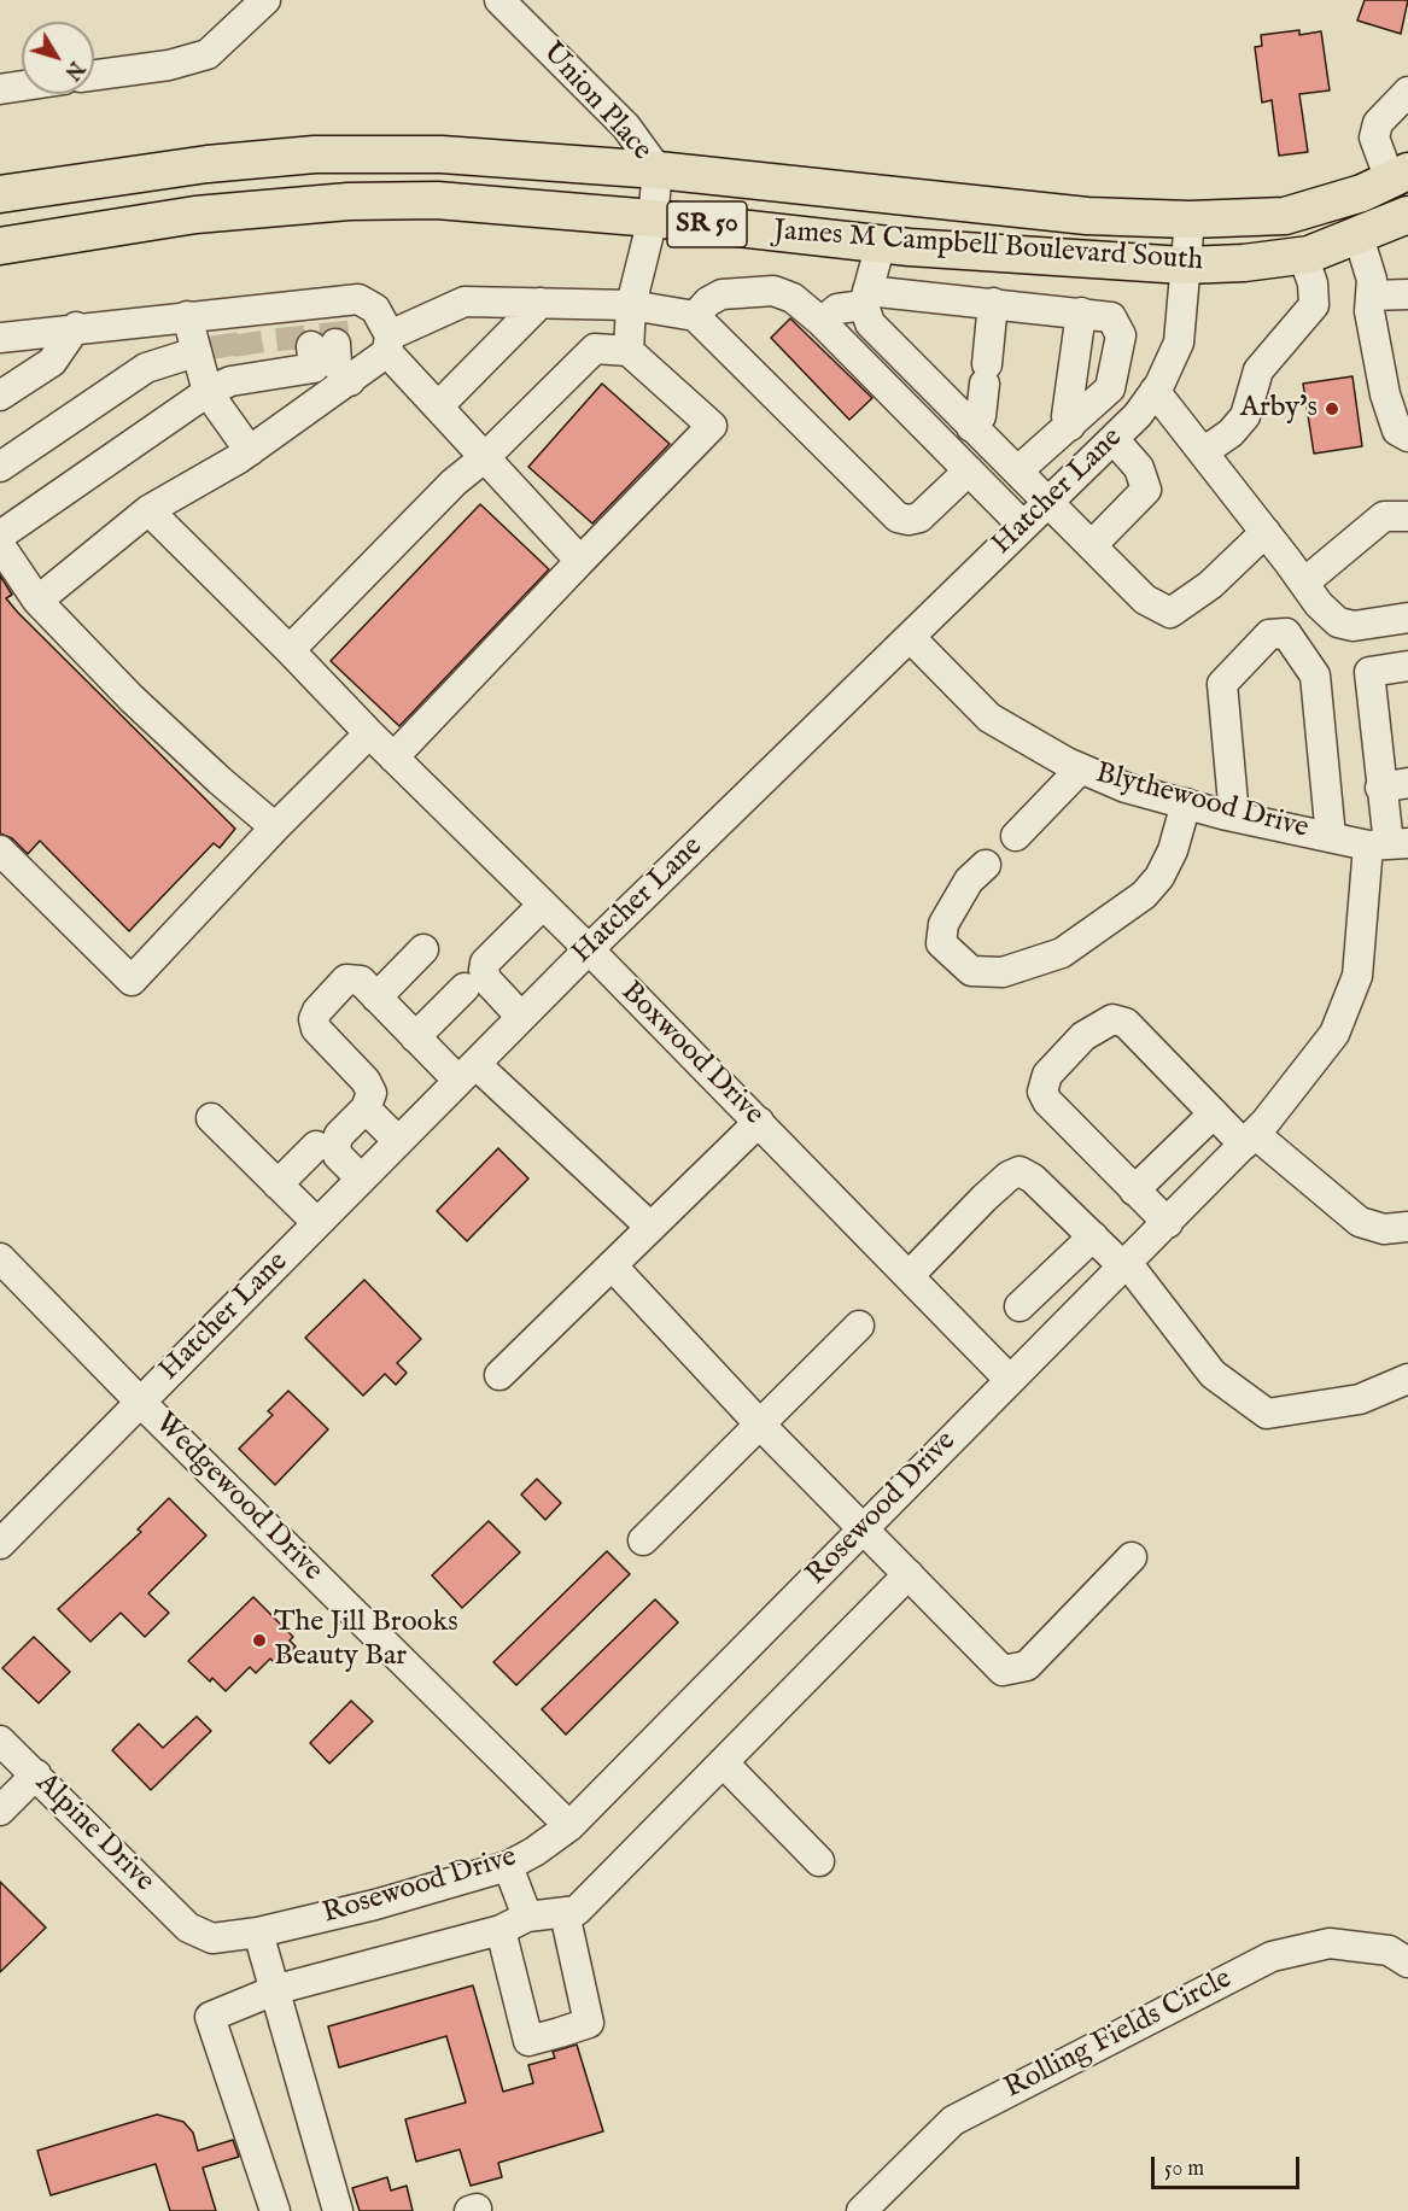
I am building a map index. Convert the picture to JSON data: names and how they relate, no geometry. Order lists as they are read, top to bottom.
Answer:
{
  "streets": {
    "main road": ["SR 50", "James M Campbell Boulevard South"],
    "street": [
      "Union Place",
      "Hatcher Lane",
      "Blythewood Drive",
      "Boxwood Drive",
      "Wedgewood Drive",
      "Rosewood Drive",
      "Alpine Drive",
      "Rolling Fields Circle"
    ]
  },
  "crossings": [
    ["Union Place", "James M Campbell Boulevard South"],
    ["James M Campbell Boulevard South", "Hatcher Lane"],
    ["Hatcher Lane", "Blythewood Drive"],
    ["Hatcher Lane", "Boxwood Drive"],
    ["Hatcher Lane", "Wedgewood Drive"],
    ["Blythewood Drive", "Rosewood Drive"],
    ["Boxwood Drive", "Rosewood Drive"],
    ["Wedgewood Drive", "Rosewood Drive"],
    ["Rosewood Drive", "Alpine Drive"]
  ],
  "places": ["Arby's", "The Jill Brooks Beauty Bar"],
  "scale_bar": "50 m",
  "north": "bottom right"
}
